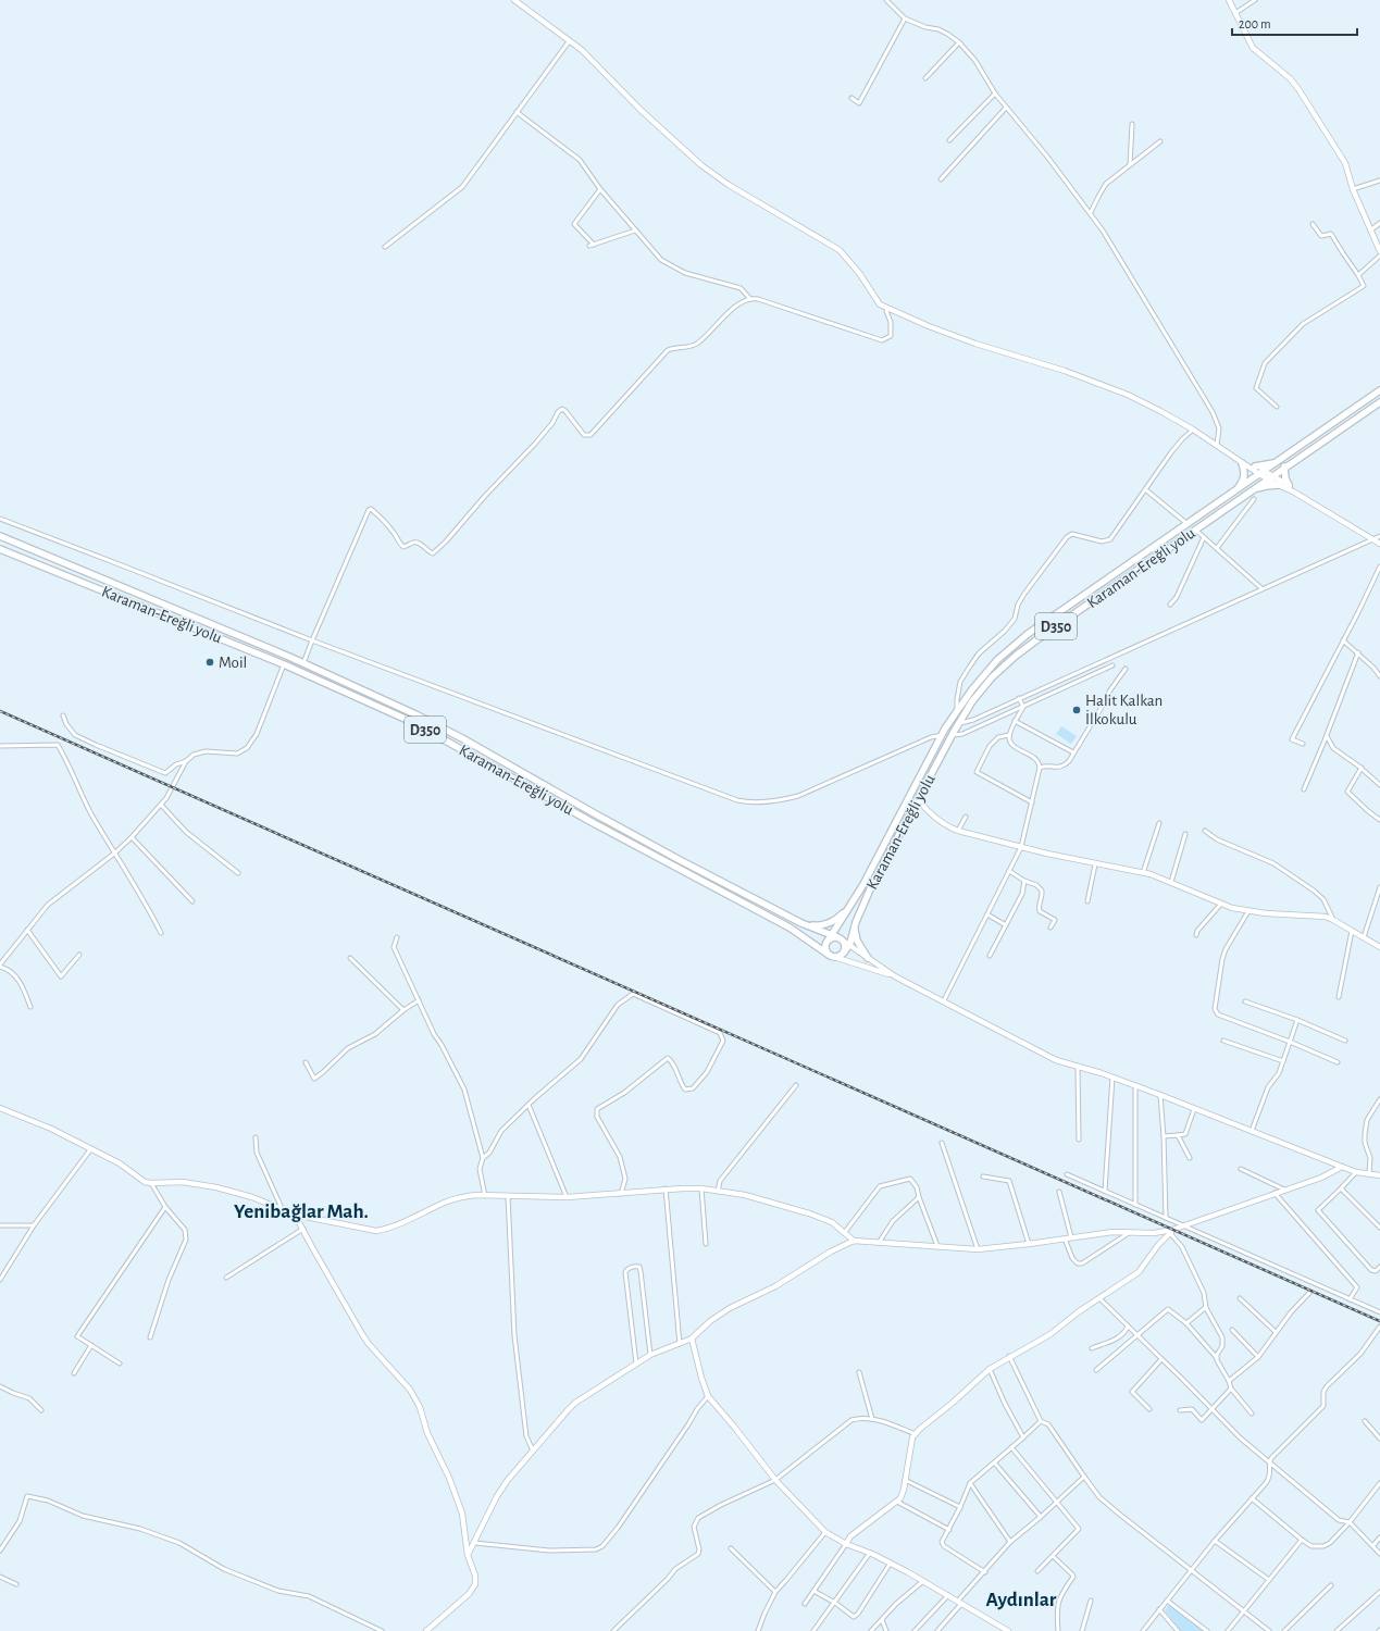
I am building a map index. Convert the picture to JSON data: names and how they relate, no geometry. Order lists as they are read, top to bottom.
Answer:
{
  "streets": {
    "highway": ["Karaman-Ereğli yolu", "D350"]
  },
  "crossings": [
    ["Karaman-Ereğli yolu", "D350"]
  ],
  "districts": ["Yenibağlar Mah.", "Aydınlar"],
  "places": ["Moil", "Halit Kalkan İlkokulu"],
  "scale_bar": "200 m"
}
